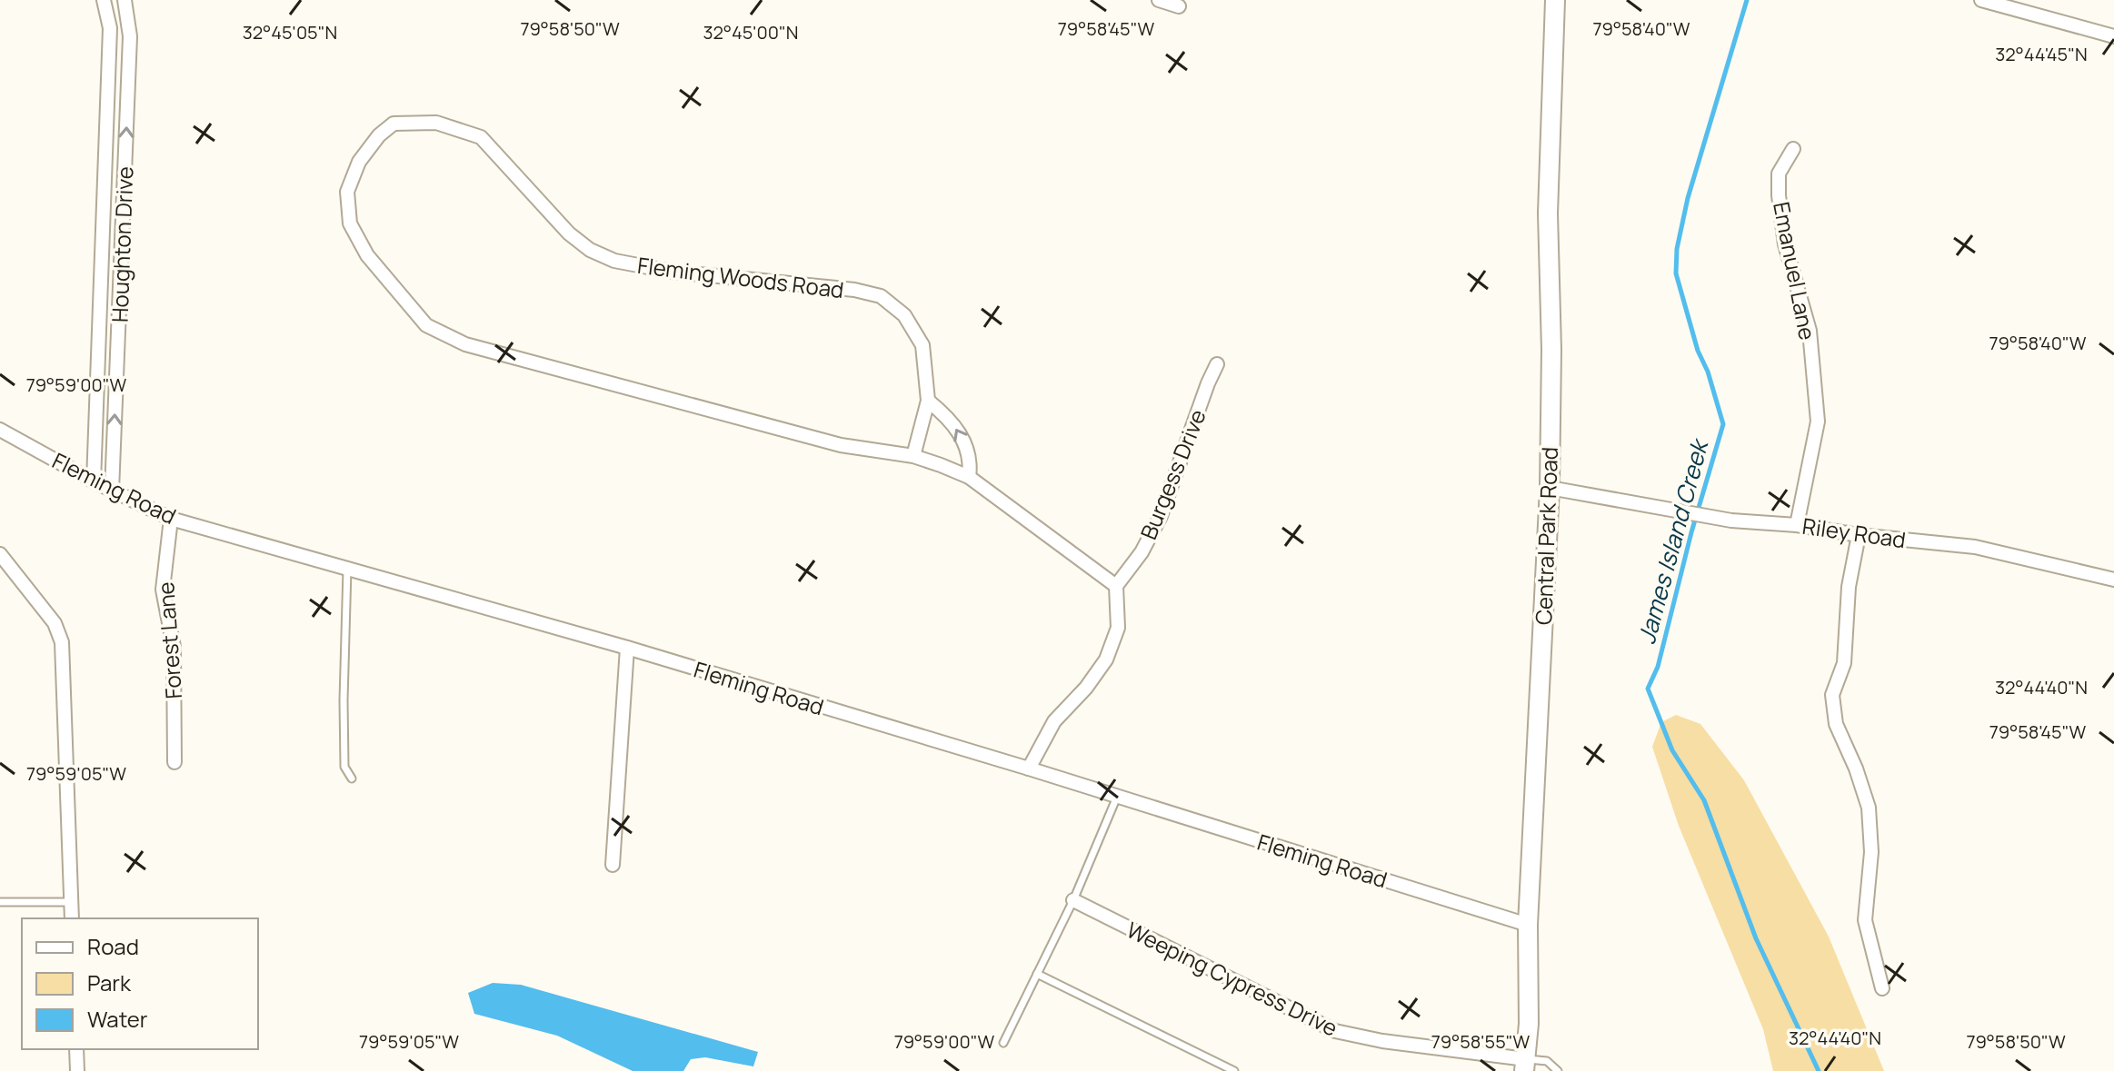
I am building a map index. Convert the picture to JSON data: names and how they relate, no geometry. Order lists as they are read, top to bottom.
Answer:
{
  "streets": {
    "street": [
      "Houghton Drive",
      "Emanuel Lane",
      "Fleming Woods Road",
      "Burgess Drive",
      "Fleming Road",
      "Riley Road",
      "Central Park Road",
      "Forest Lane",
      "Weeping Cypress Drive"
    ]
  },
  "crossings": [
    ["Houghton Drive", "Fleming Road"],
    ["Emanuel Lane", "Riley Road"],
    ["Fleming Woods Road", "Burgess Drive"],
    ["Fleming Road", "Central Park Road"],
    ["Fleming Road", "Forest Lane"],
    ["Riley Road", "Central Park Road"],
    ["Central Park Road", "Weeping Cypress Drive"]
  ],
  "water": ["James Island Creek"],
  "legend": ["Road", "Park", "Water"],
  "coordinates": [
    "79°58'50\"W",
    "79°58'45\"W",
    "79°58'40\"W",
    "32°45'00\"N",
    "32°45'05\"N",
    "32°44'45\"N",
    "79°59'00\"W",
    "32°44'40\"N",
    "79°59'05\"W",
    "79°58'55\"W"
  ]
}
